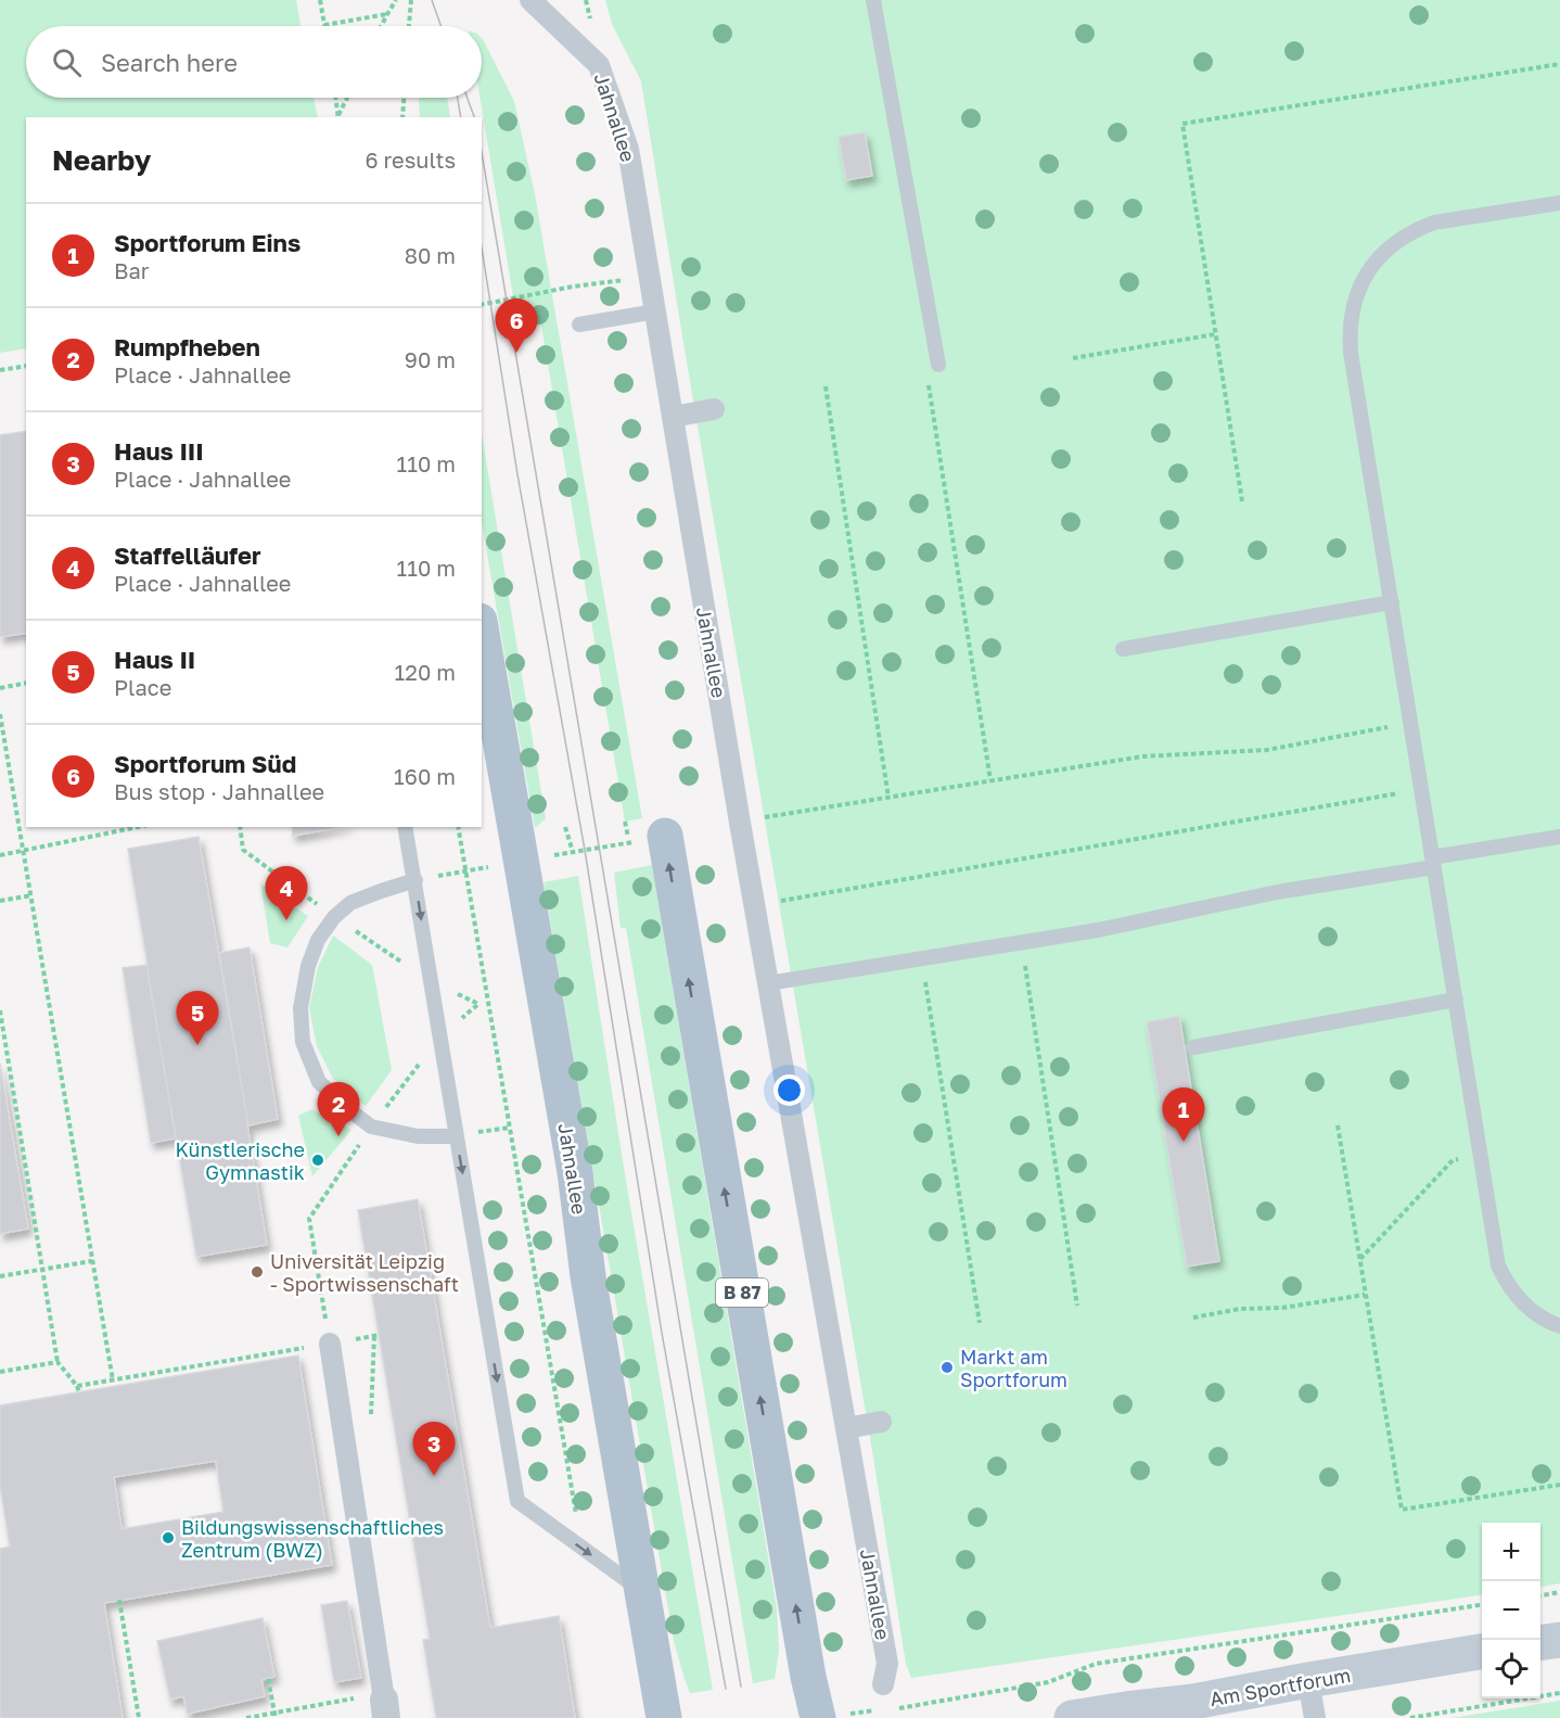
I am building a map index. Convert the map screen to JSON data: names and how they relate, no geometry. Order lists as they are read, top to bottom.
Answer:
{
  "streets": {
    "main road": ["Jahnallee", "B 87", "Am Sportforum"]
  },
  "places": [
    "Künstlerische Gymnastik",
    "Universität Leipzig - Sportwissenschaft",
    "Markt am Sportforum",
    "Bildungswissenschaftliches Zentrum (BWZ)"
  ],
  "page": {
    "search": "Search here",
    "heading": ["Nearby", "6 results"],
    "list": [
      {
        "mark": "1",
        "name": "Sportforum Eins",
        "note": "Bar",
        "value": "80 m"
      },
      {
        "mark": "2",
        "name": "Rumpfheben",
        "note": "Place · Jahnallee",
        "value": "90 m"
      },
      {
        "mark": "3",
        "name": "Haus III",
        "note": "Place · Jahnallee",
        "value": "110 m"
      },
      {
        "mark": "4",
        "name": "Staffelläufer",
        "note": "Place · Jahnallee",
        "value": "110 m"
      },
      {
        "mark": "5",
        "name": "Haus II",
        "note": "Place",
        "value": "120 m"
      },
      {
        "mark": "6",
        "name": "Sportforum Süd",
        "note": "Bus stop · Jahnallee",
        "value": "160 m"
      }
    ],
    "pins": [
      "6",
      "4",
      "5",
      "2",
      "1",
      "3"
    ],
    "map_buttons": ["+", "−"]
  }
}
